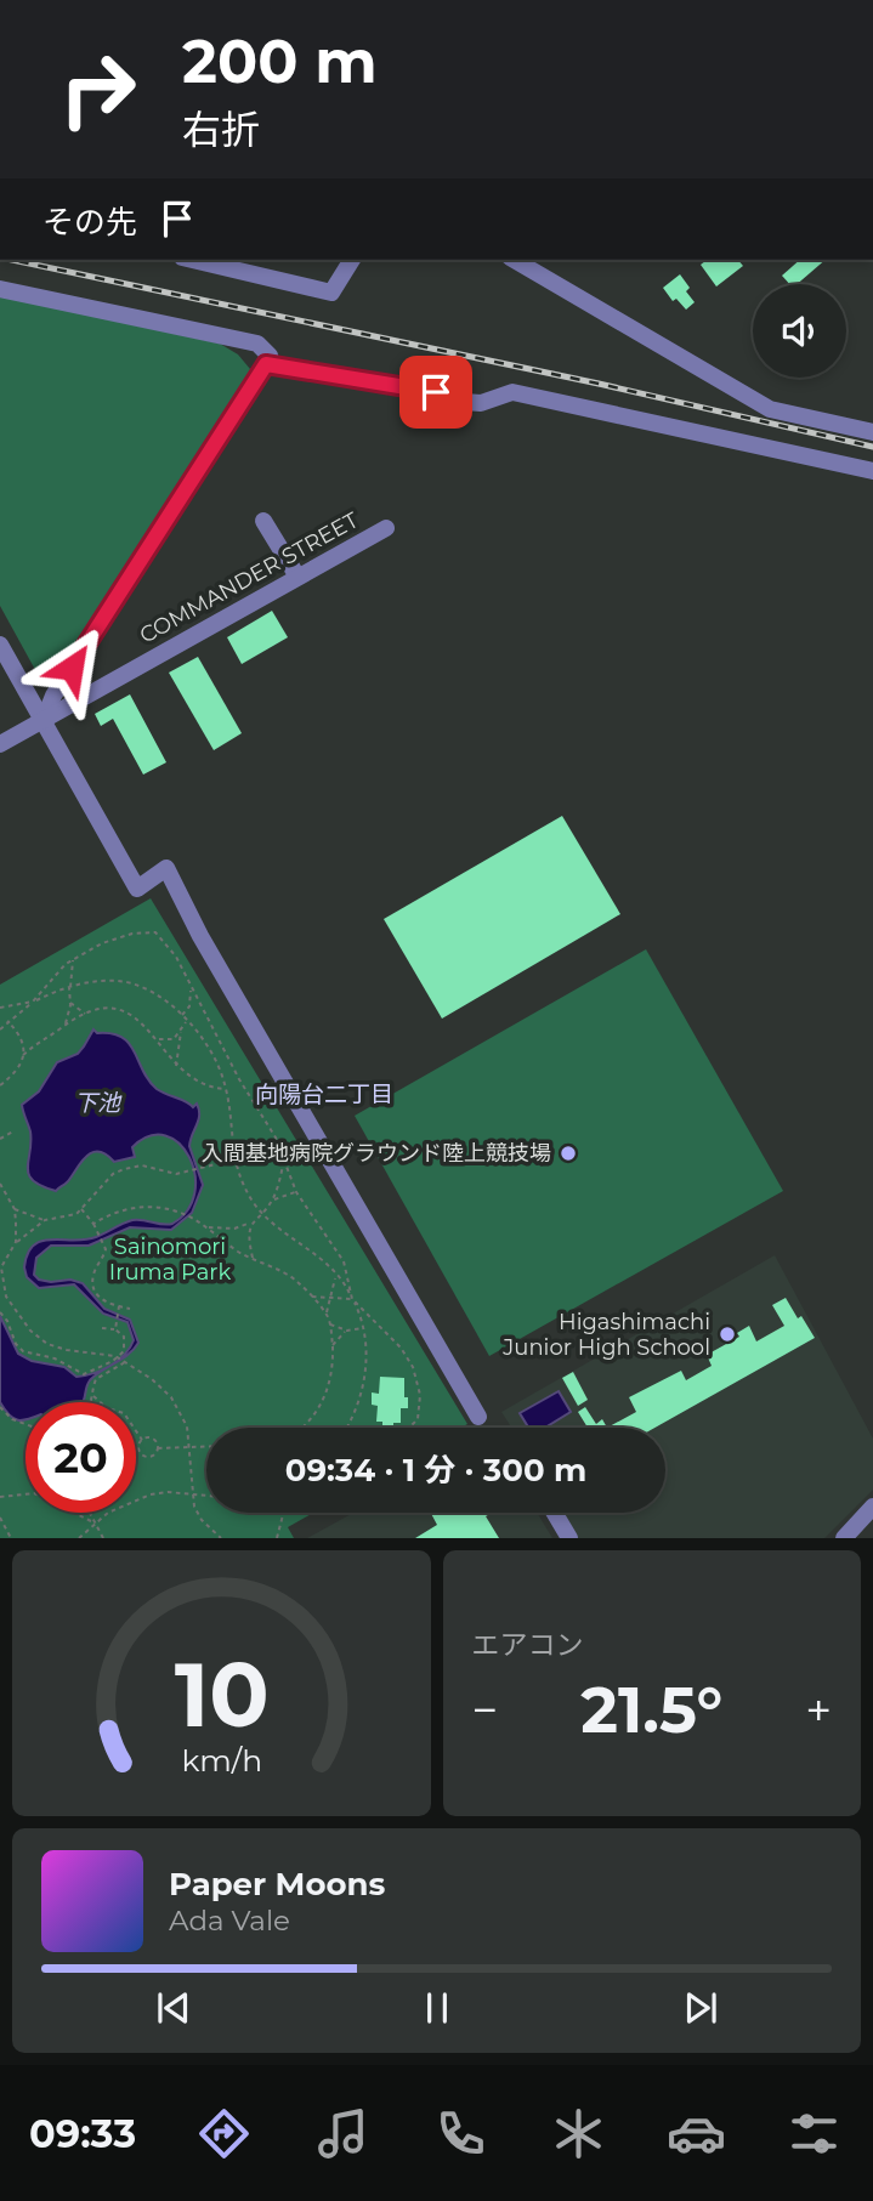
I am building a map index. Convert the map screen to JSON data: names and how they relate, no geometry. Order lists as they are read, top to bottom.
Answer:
{
  "streets": {
    "street": ["COMMANDER STREET"]
  },
  "districts": ["向陽台二丁目"],
  "water": ["下池"],
  "parks": ["Sainomori Iruma Park"],
  "places": ["入間基地病院グラウンド陸上競技場", "Higashimachi Junior High School"],
  "page": {
    "turn": ["200 m", "右折"],
    "then": "その先",
    "limit": "20",
    "trip": "09:34 · 1 分 · 300 m",
    "tile": "エアコン",
    "heat": ["−", "21.5°", "+"],
    "song": ["Paper Moons", "Ada Vale"],
    "tabs": "09:33",
    "gauge": ["10", "km/h"]
  }
}
